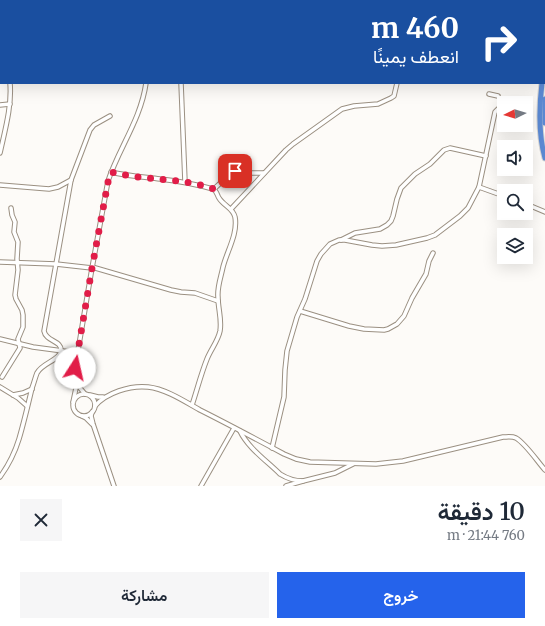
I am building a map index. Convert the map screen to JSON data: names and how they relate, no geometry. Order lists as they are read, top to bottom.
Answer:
{
  "north": "left",
  "page": {
    "turn": ["460 m", "انعطف يمينًا"],
    "heading": ["10 دقيقة", "760 m · 21:44"],
    "buttons": ["خروج", "مشاركة"]
  }
}
